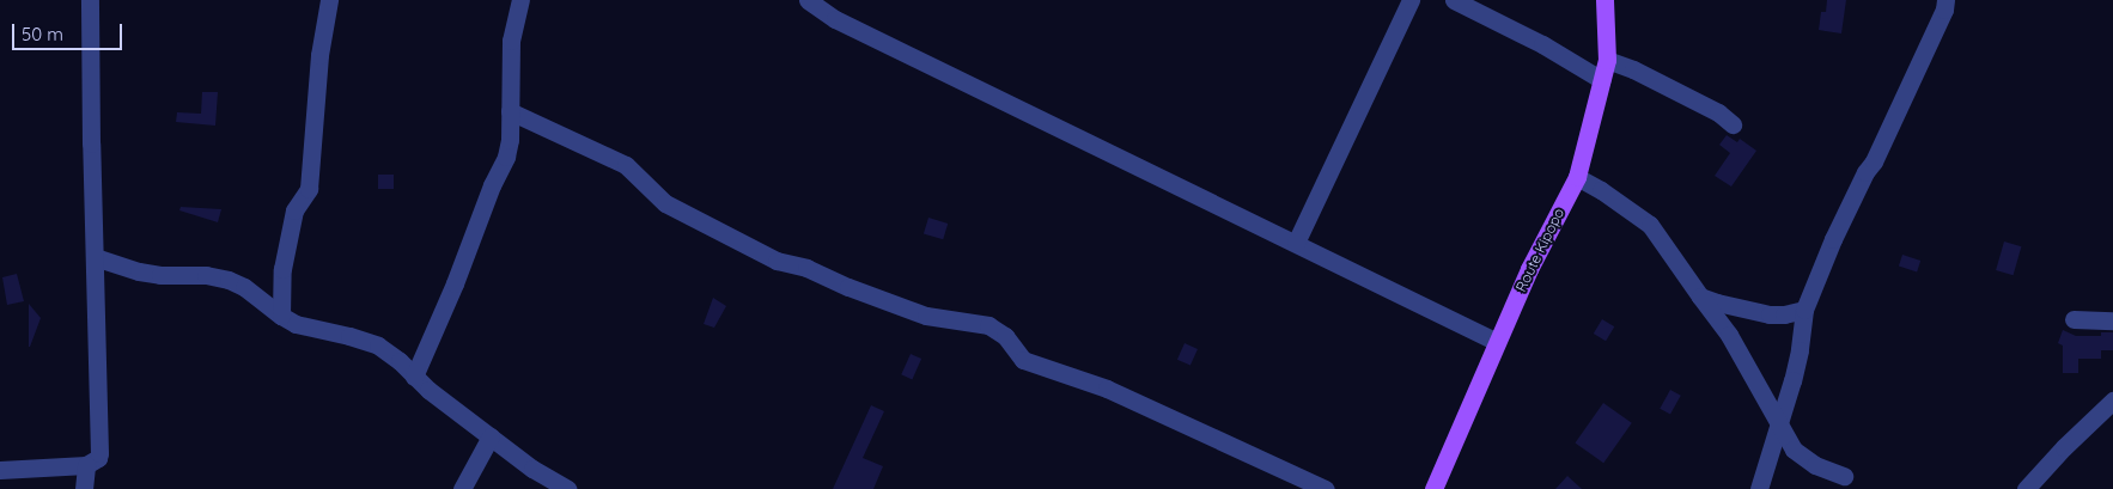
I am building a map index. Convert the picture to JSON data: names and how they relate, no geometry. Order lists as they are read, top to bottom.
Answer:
{
  "streets": {
    "main road": ["Route Kipopo"]
  },
  "scale_bar": "50 m"
}
